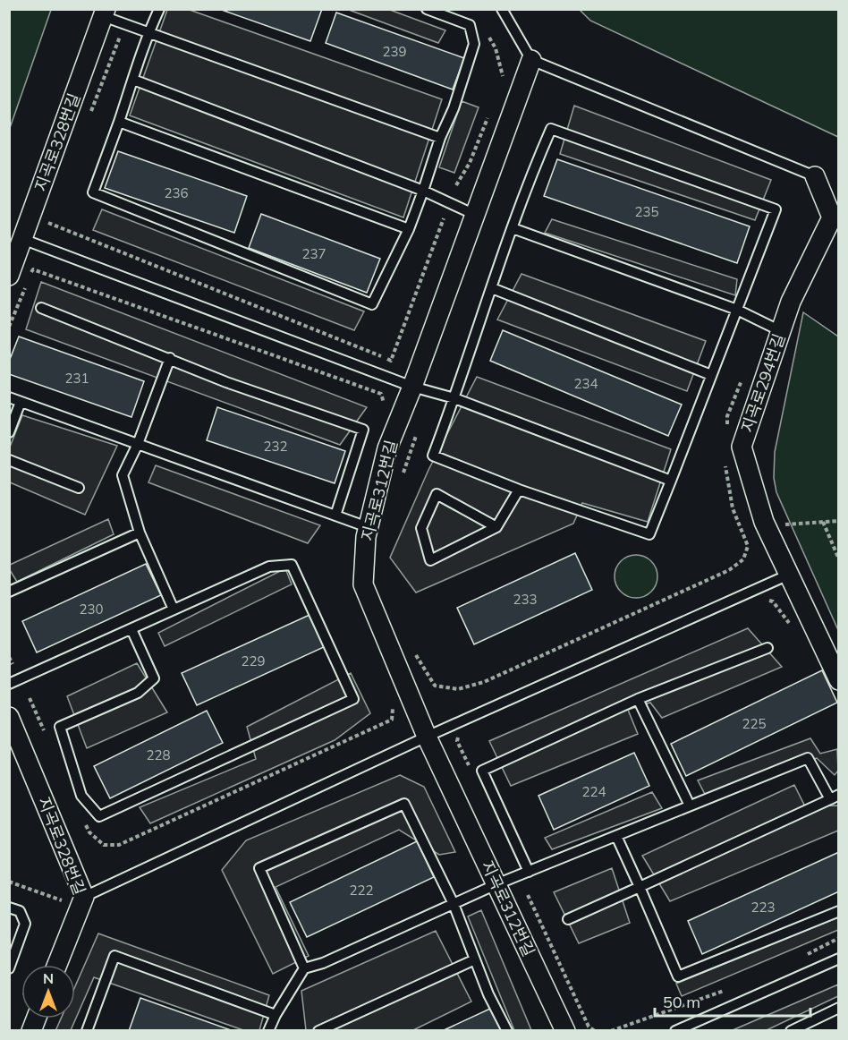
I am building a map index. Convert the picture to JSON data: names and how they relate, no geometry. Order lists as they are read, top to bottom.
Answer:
{
  "streets": {
    "street": ["지곡로328번길", "지곡로294번길", "지곡로312번길"]
  },
  "house_numbers": [
    "239",
    "236",
    "235",
    "237",
    "231",
    "234",
    "232",
    "233",
    "230",
    "229",
    "225",
    "228",
    "224",
    "222",
    "223"
  ],
  "scale_bar": "50 m",
  "north": "top"
}
